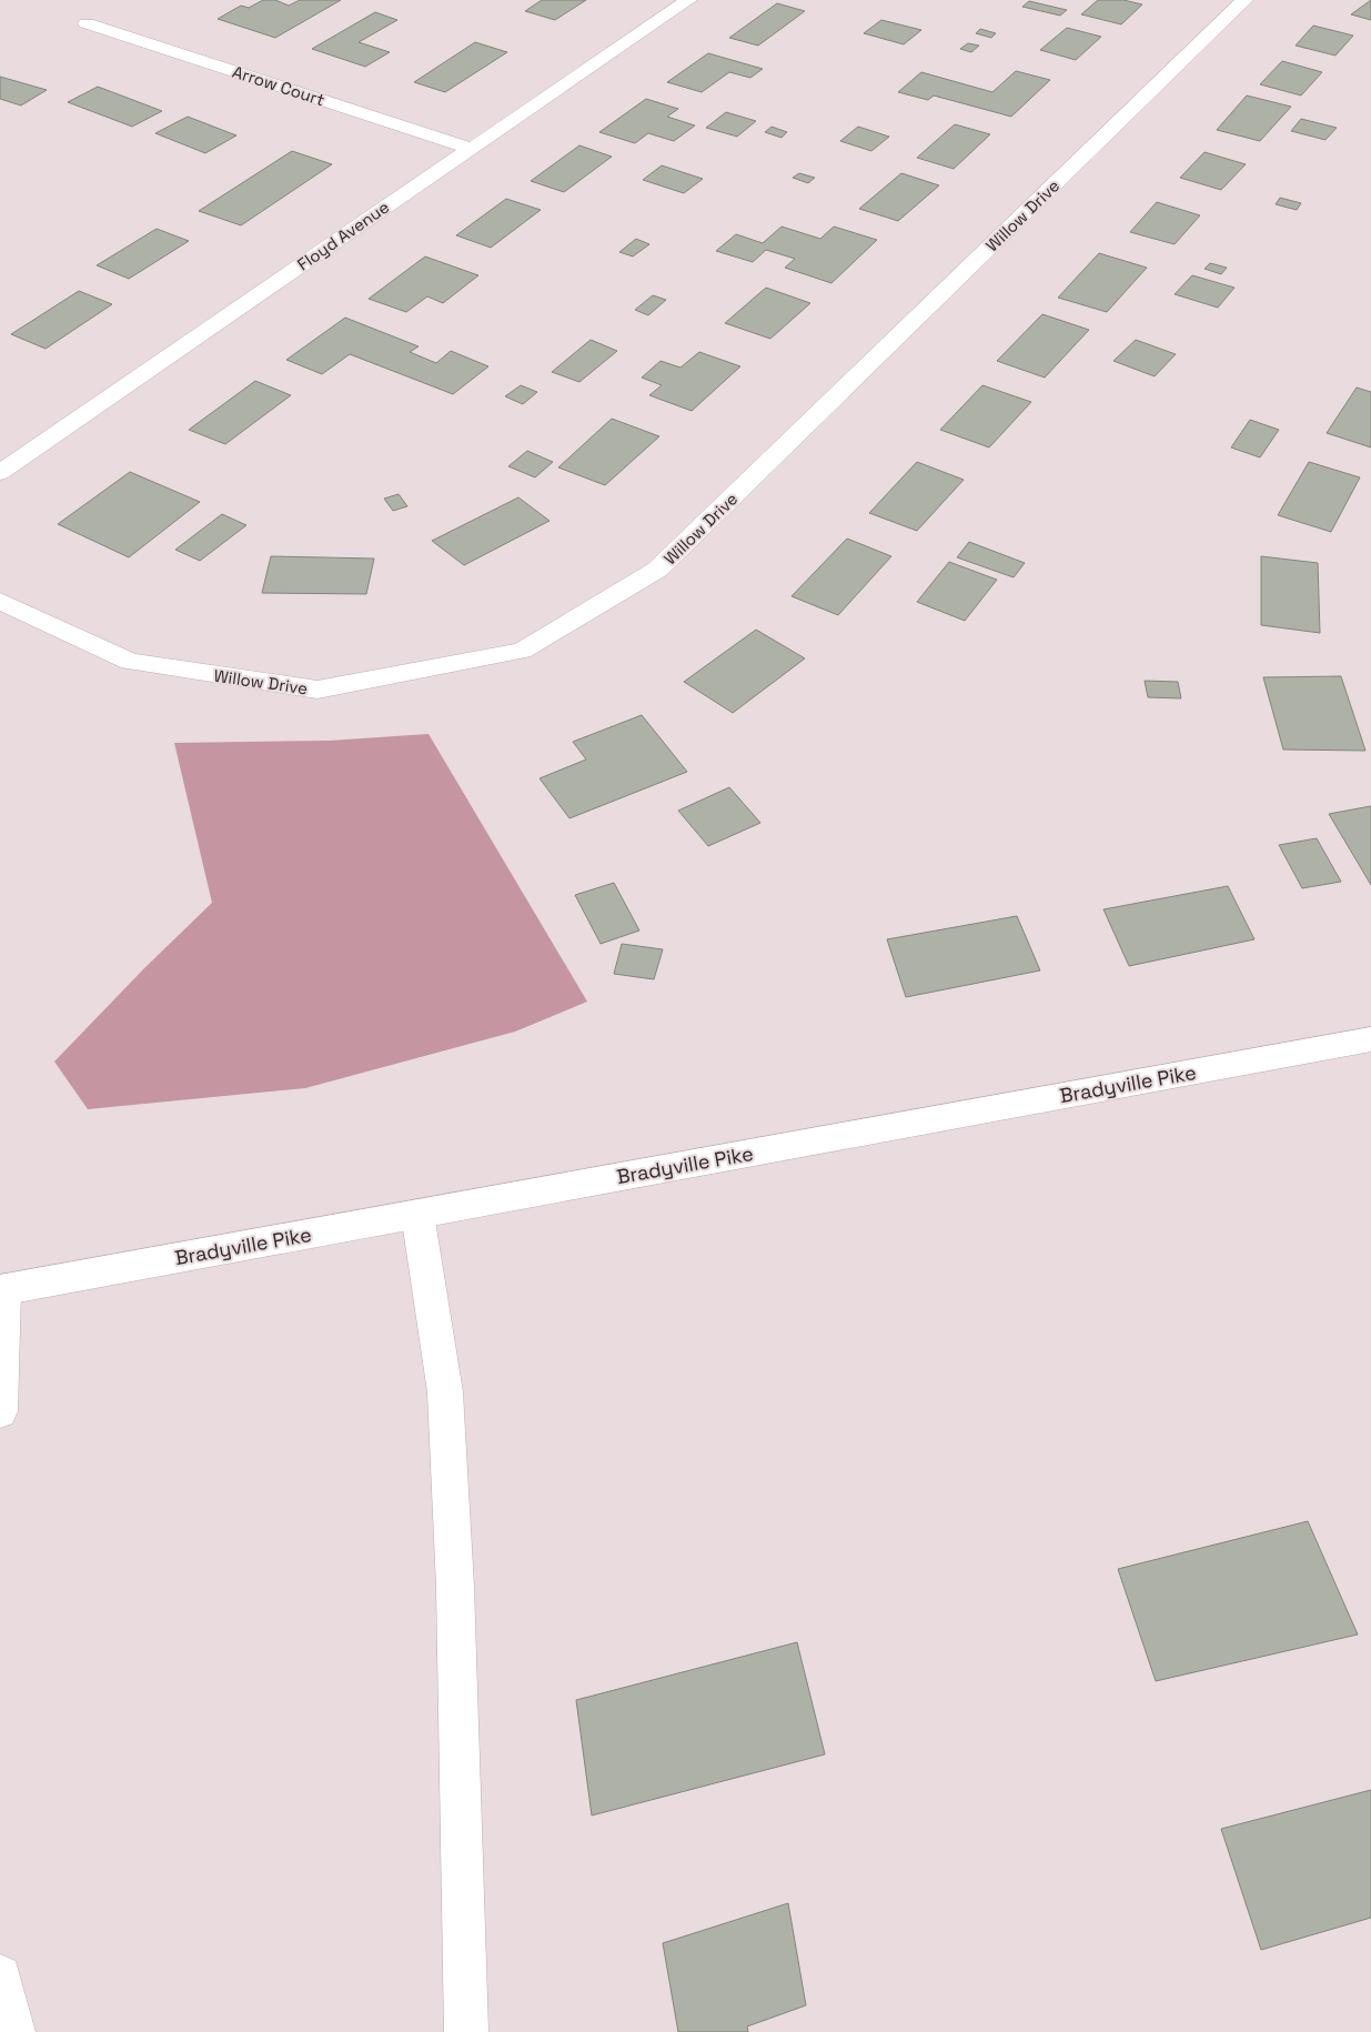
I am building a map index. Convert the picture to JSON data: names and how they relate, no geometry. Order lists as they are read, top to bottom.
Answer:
{
  "streets": {
    "street": [
      "Arrow Court",
      "Willow Drive",
      "Floyd Avenue",
      "Bradyville Pike"
    ]
  },
  "crossings": [
    ["Arrow Court", "Floyd Avenue"]
  ]
}
